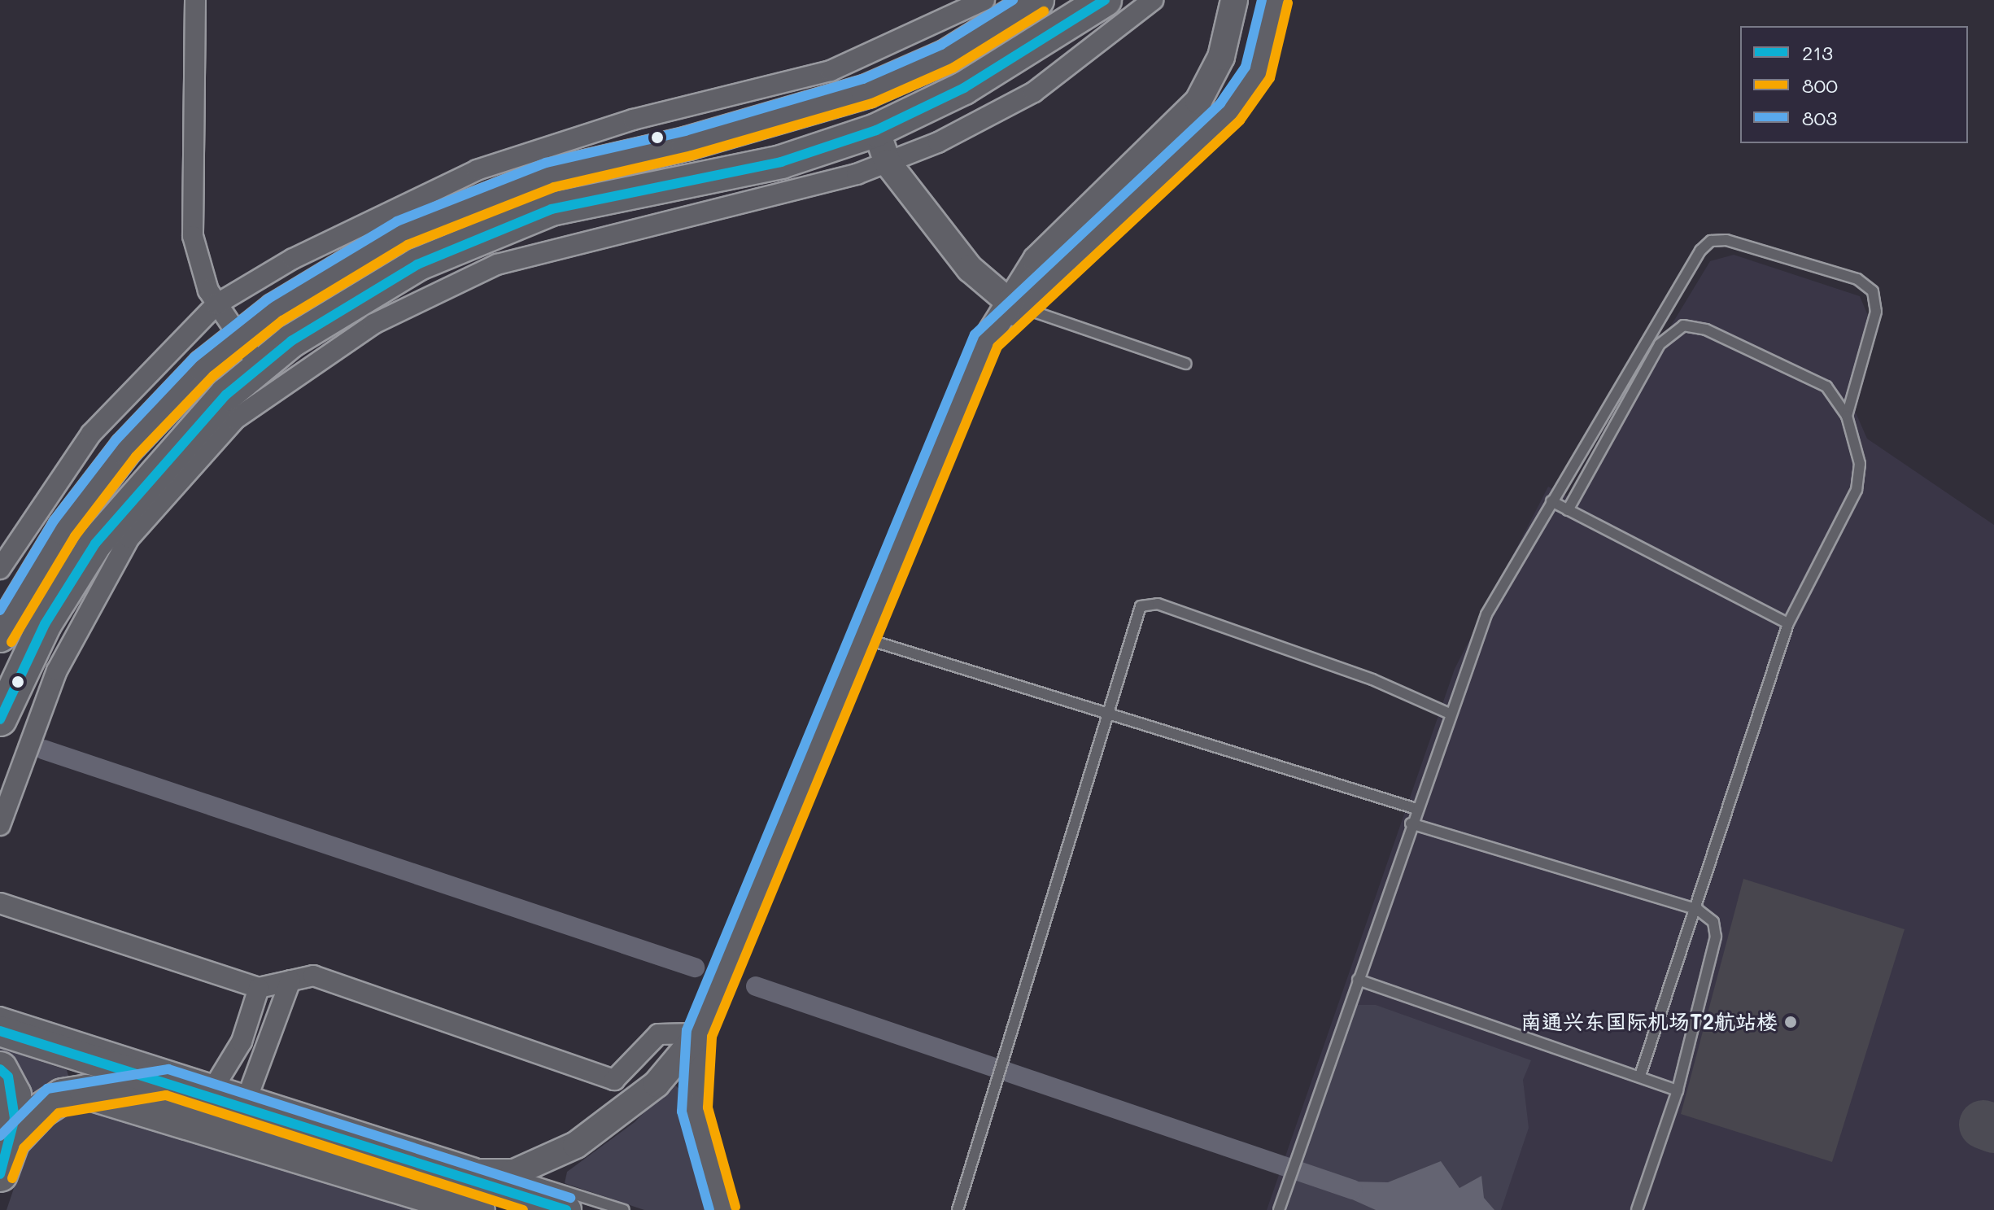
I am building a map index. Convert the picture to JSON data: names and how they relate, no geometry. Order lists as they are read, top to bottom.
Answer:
{
  "places": ["南通兴东国际机场T2航站楼"],
  "lines": ["transit line 213", "transit line 803", "transit line 800"],
  "legend": ["213", "800", "803"]
}
